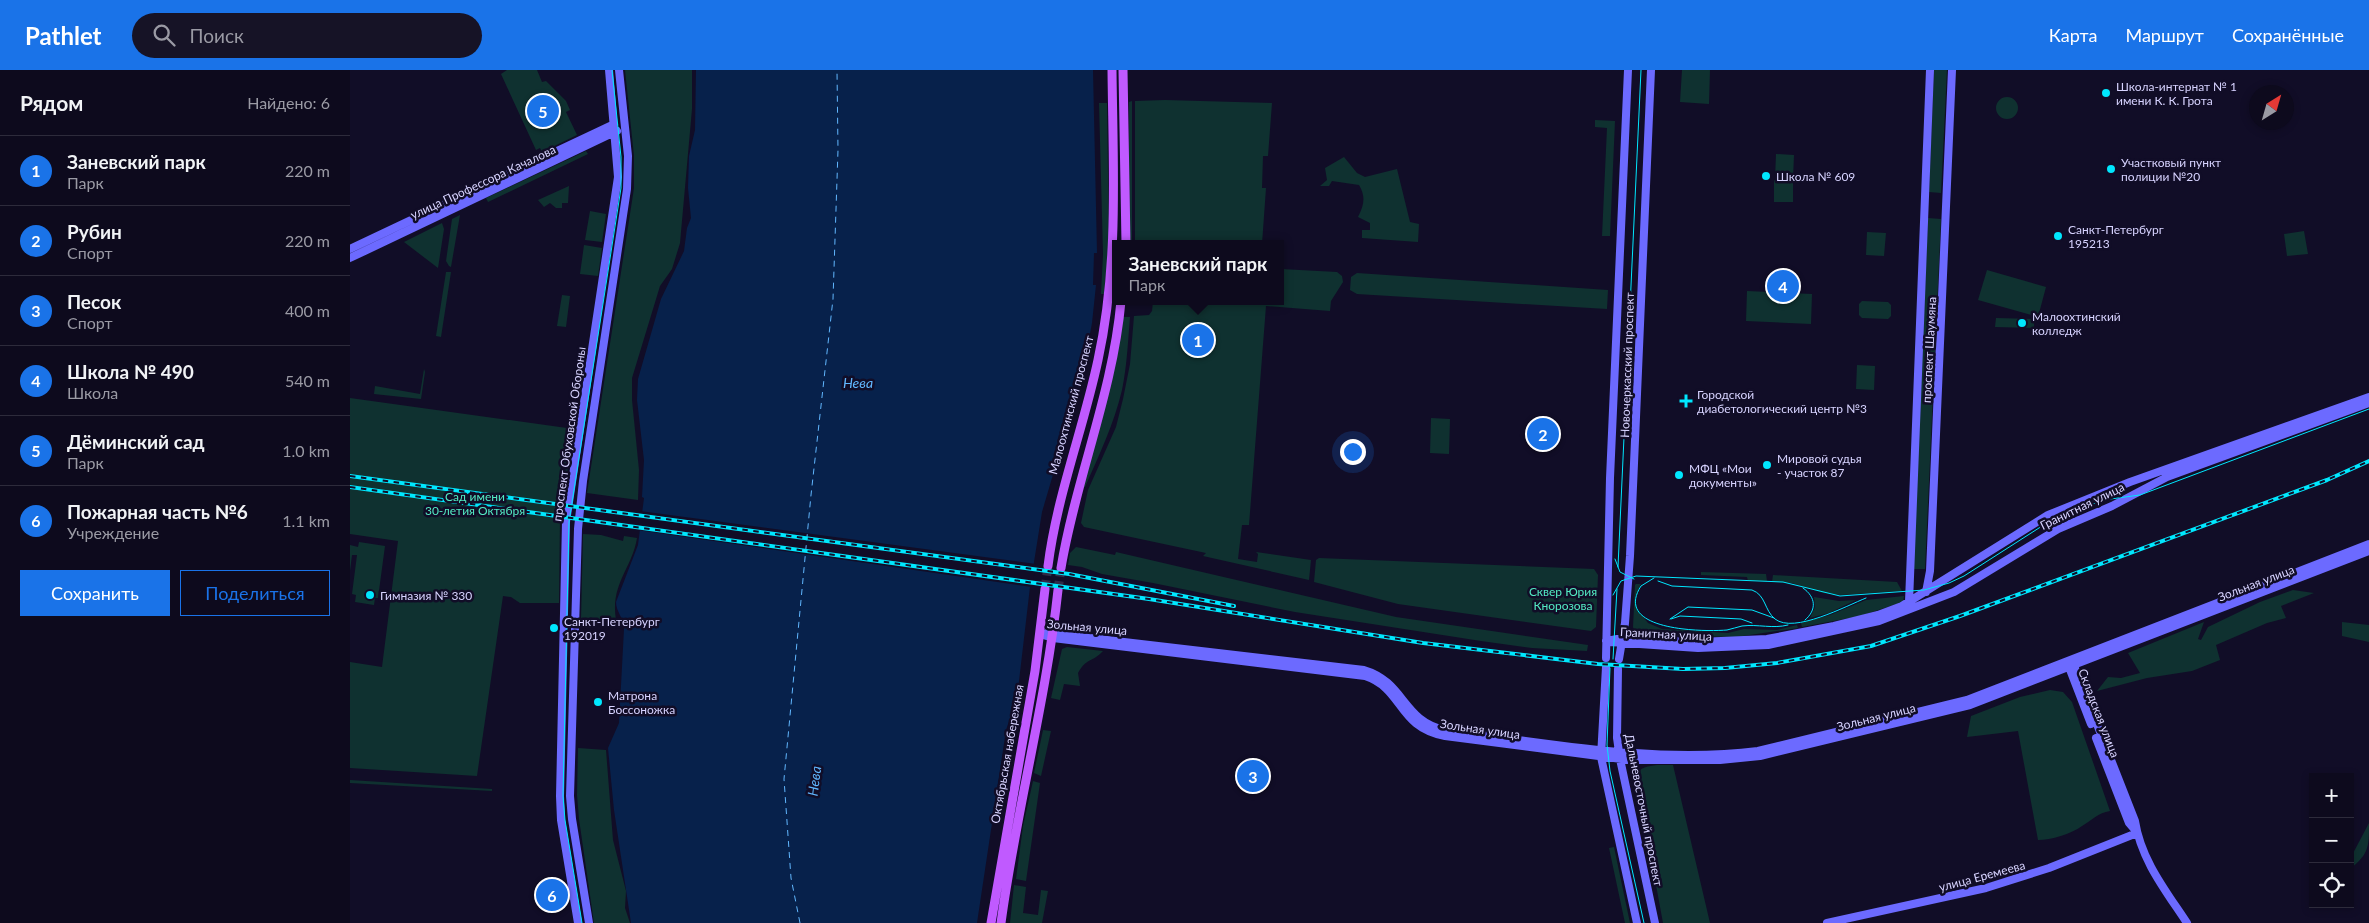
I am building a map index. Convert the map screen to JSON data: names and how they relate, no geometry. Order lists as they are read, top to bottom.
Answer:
{
  "streets": {
    "main road": ["Малоохтинский проспект", "Октябрьская набережная"],
    "street": [
      "улица Профессора Качалова",
      "проспект Шаумяна",
      "Новочеркасский проспект",
      "проспект Обуховской Обороны",
      "Гранитная улица",
      "Зольная улица",
      "Складская улица",
      "Дальневосточный проспект",
      "улица Еремеева"
    ]
  },
  "crossings": [
    ["улица Профессора Качалова", "проспект Обуховской Обороны"],
    ["проспект Шаумяна", "Гранитная улица"],
    ["Новочеркасский проспект", "Гранитная улица"],
    ["Зольная улица", "Складская улица"],
    ["Зольная улица", "Октябрьская набережная"],
    ["Зольная улица", "Дальневосточный проспект"],
    ["Складская улица", "улица Еремеева"]
  ],
  "water": ["Нева"],
  "parks": ["Сад имени 30-летия Октября", "Сквер Юрия Кнорозова"],
  "places": {
    "other": [
      "Школа-интернат № 1 имени К. К. Грота",
      "Участковый пункт полиции №20",
      "Школа № 609",
      "Санкт-Петербург 195213",
      "Малоохтинский колледж",
      "Мировой судья - участок 87",
      "МФЦ «Мои документы»",
      "Гимназия № 330",
      "Санкт-Петербург 192019",
      "Матрона Боссоножка"
    ],
    "health": ["Городской диабетологический центр №3"]
  },
  "north": "top right",
  "page": {
    "header": "Pathlet",
    "search": "Поиск",
    "nav": ["Карта", "Маршрут", "Сохранённые"],
    "heading": ["Рядом", "Найдено: 6"],
    "pins": [
      "5",
      "4",
      "1",
      "2",
      "3",
      "6"
    ],
    "list": [
      {
        "mark": "1",
        "name": "Заневский парк",
        "note": "Парк",
        "value": "220 m"
      },
      {
        "mark": "2",
        "name": "Рубин",
        "note": "Спорт",
        "value": "220 m"
      },
      {
        "mark": "3",
        "name": "Песок",
        "note": "Спорт",
        "value": "400 m"
      },
      {
        "mark": "4",
        "name": "Школа № 490",
        "note": "Школа",
        "value": "540 m"
      },
      {
        "mark": "5",
        "name": "Дёминский сад",
        "note": "Парк",
        "value": "1.0 km"
      },
      {
        "mark": "6",
        "name": "Пожарная часть №6",
        "note": "Учреждение",
        "value": "1.1 km"
      }
    ],
    "popup": ["Заневский парк", "Парк"],
    "buttons": ["Сохранить", "Поделиться"],
    "map_buttons": ["+", "−"]
  }
}
